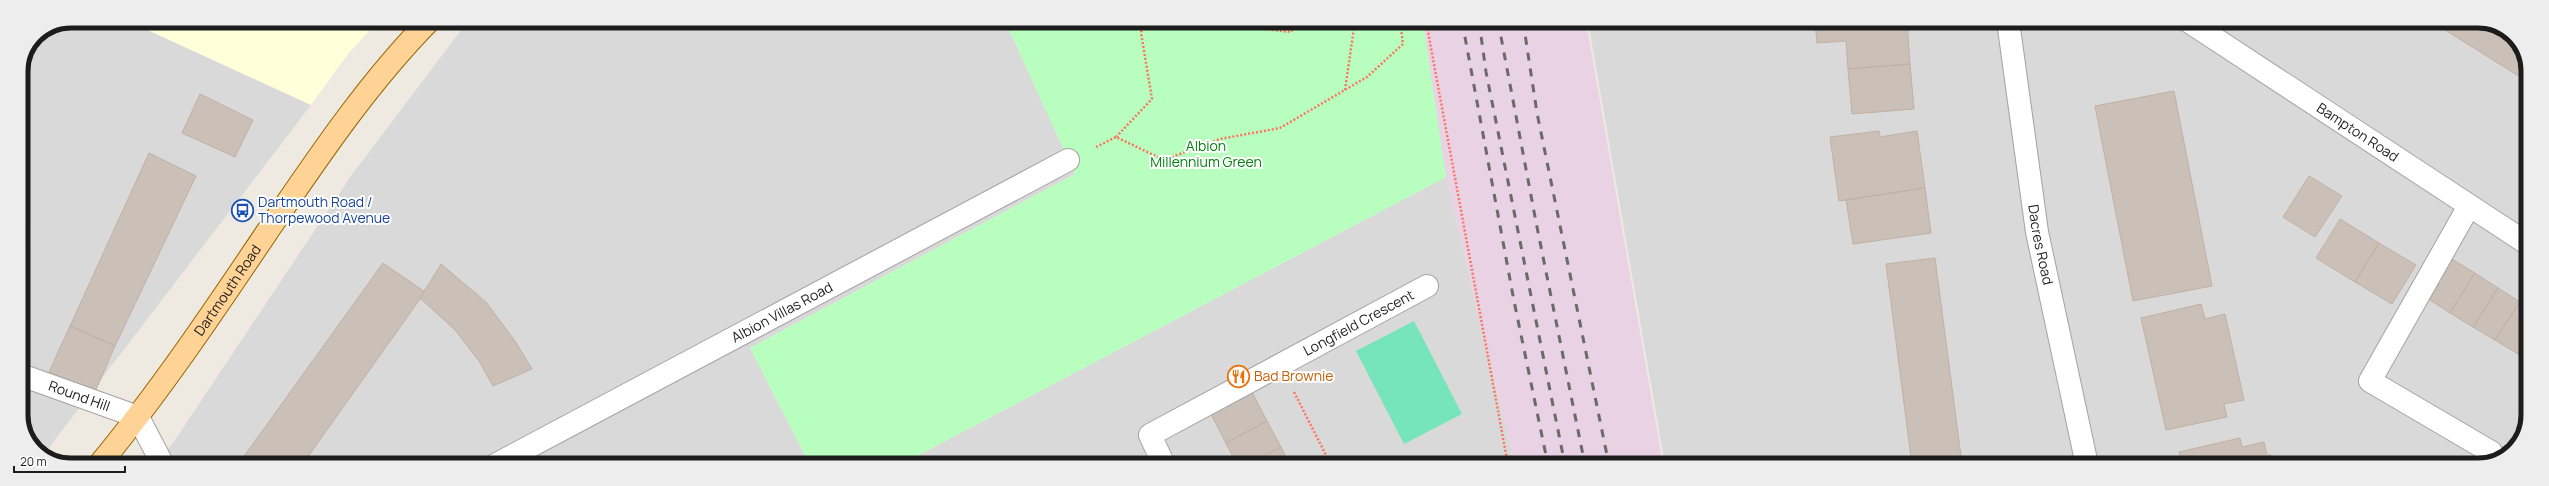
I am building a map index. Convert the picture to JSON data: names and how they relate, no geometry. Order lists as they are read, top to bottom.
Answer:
{
  "streets": {
    "main road": ["Dartmouth Road"],
    "street": [
      "Bampton Road",
      "Dacres Road",
      "Albion Villas Road",
      "Longfield Crescent",
      "Round Hill"
    ]
  },
  "crossings": [
    ["Dartmouth Road", "Round Hill"]
  ],
  "parks": ["Albion Millennium Green"],
  "places": {
    "bus stop": ["Dartmouth Road / Thorpewood Avenue"],
    "restaurant": ["Bad Brownie"]
  },
  "scale_bar": "20 m"
}
